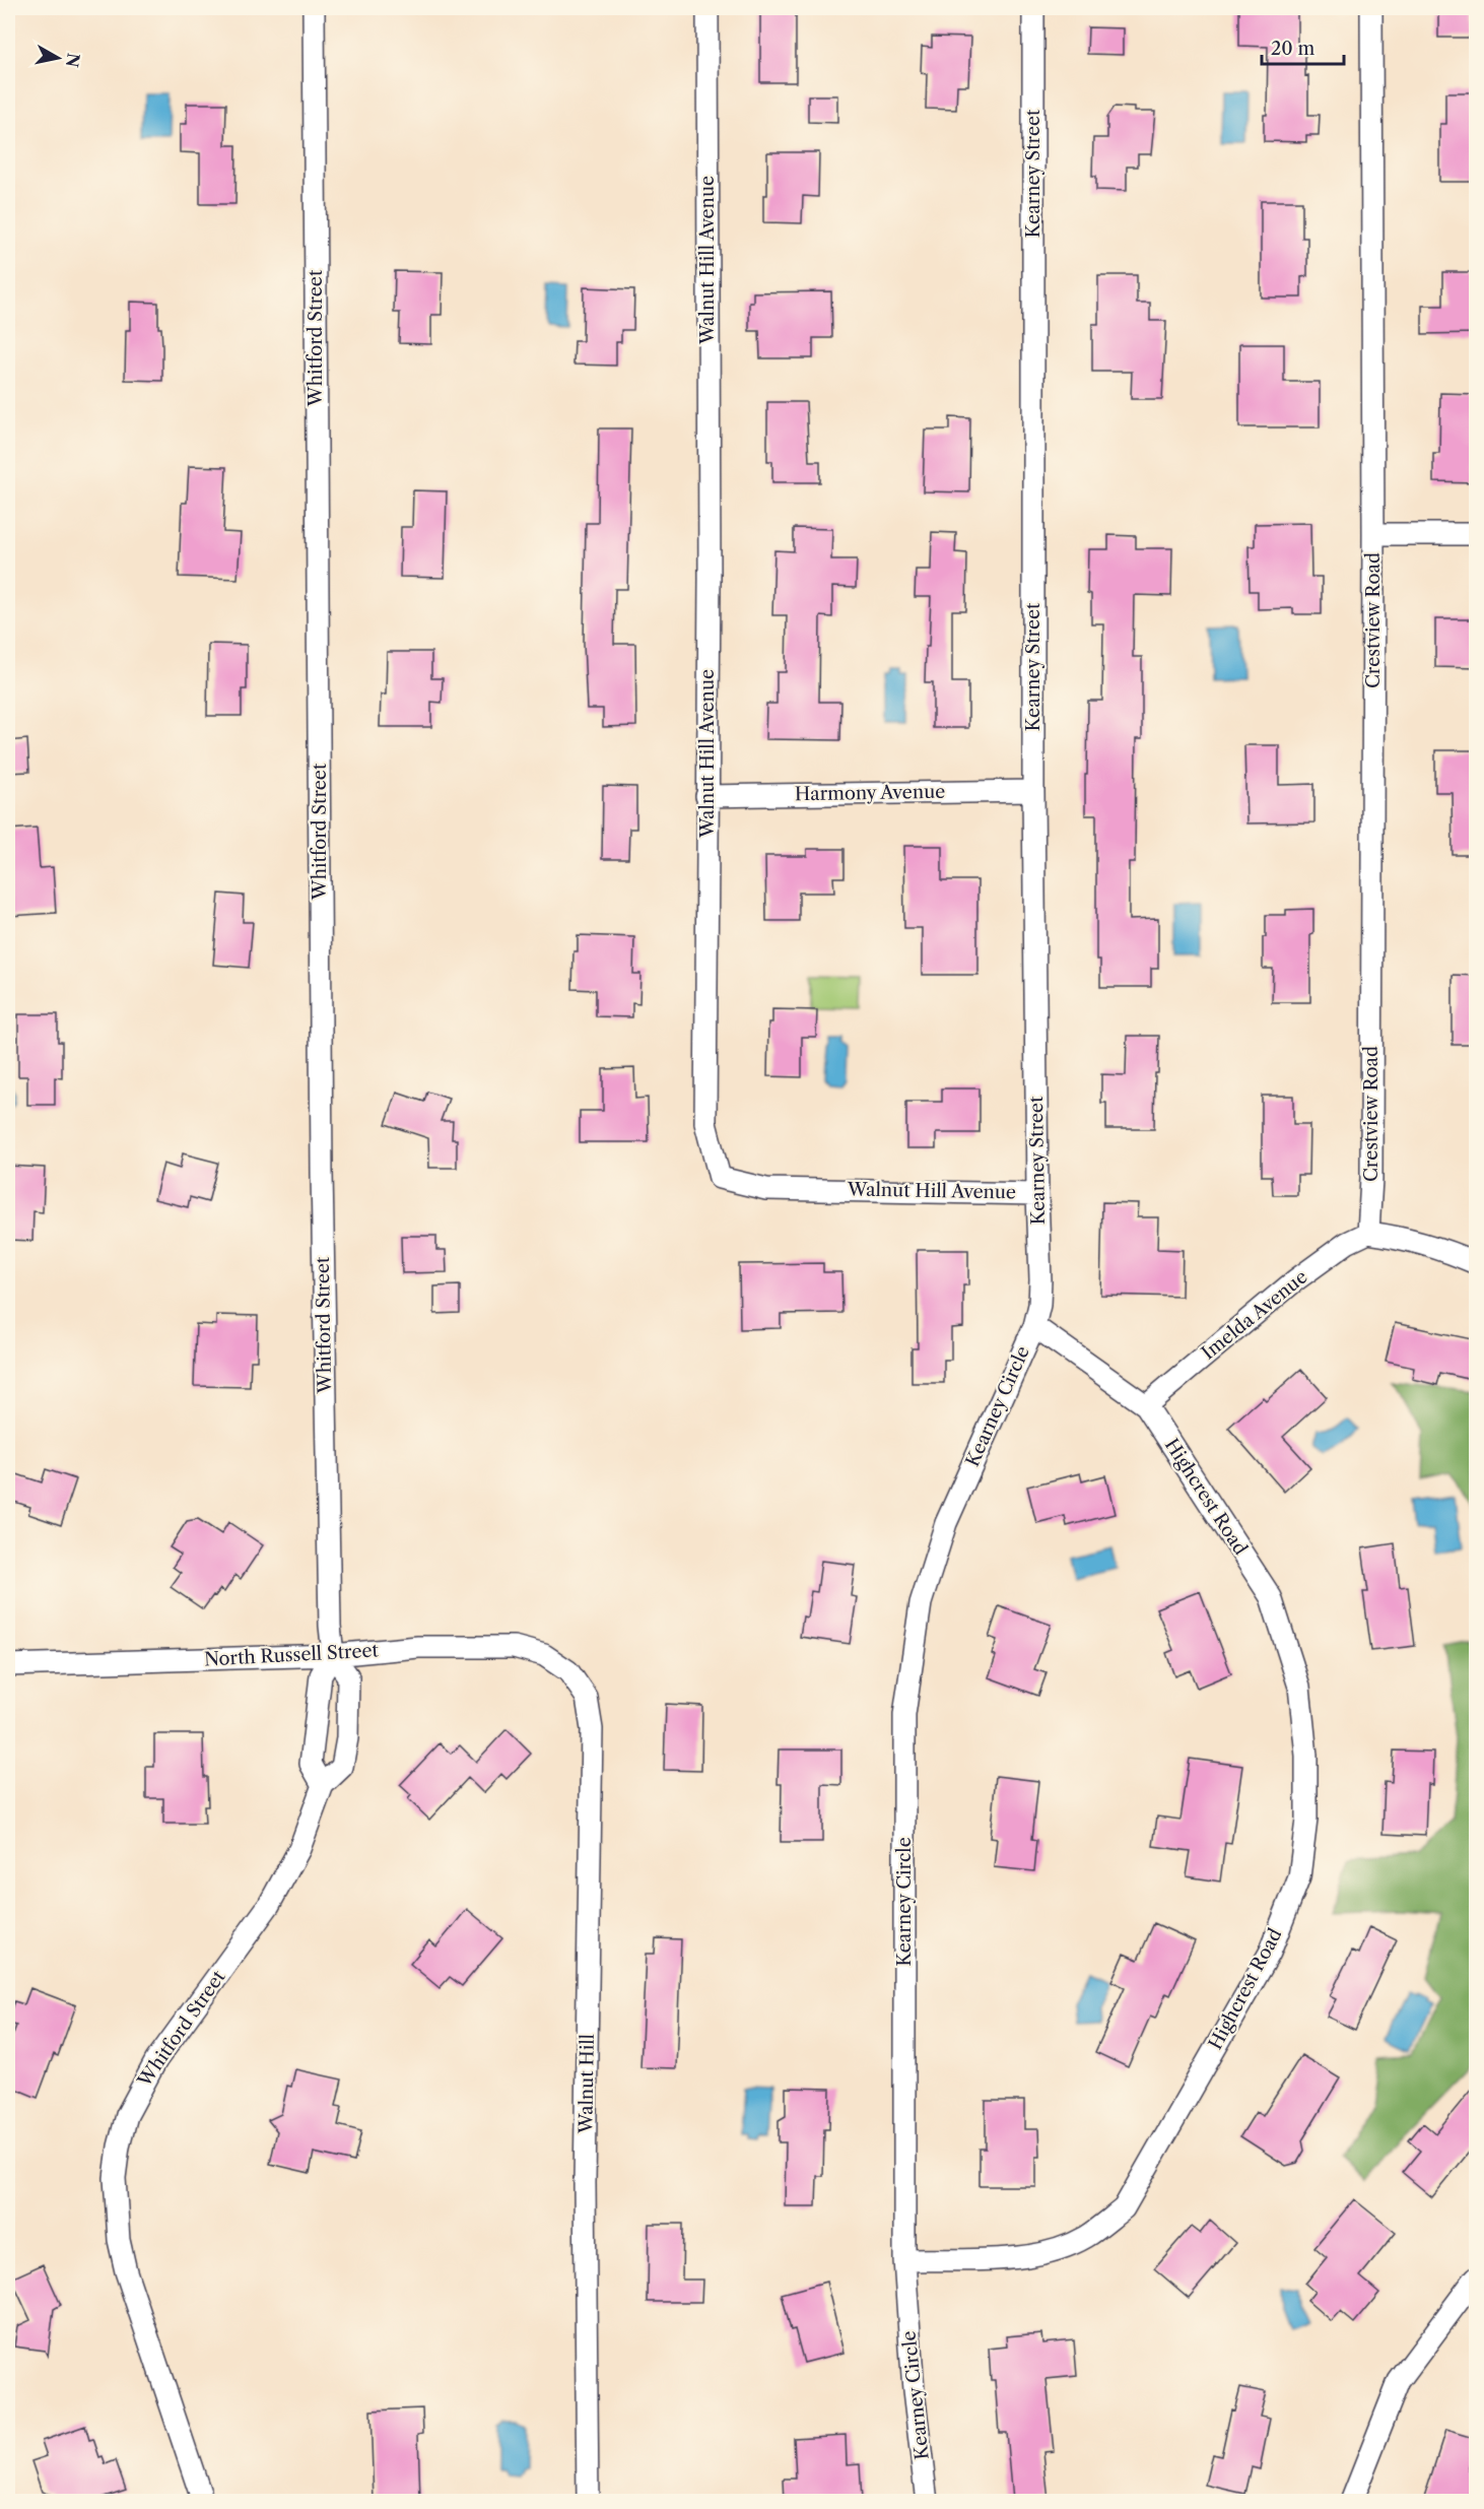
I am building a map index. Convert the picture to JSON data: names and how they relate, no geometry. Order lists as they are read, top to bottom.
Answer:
{
  "streets": {
    "street": [
      "Kearney Street",
      "Walnut Hill Avenue",
      "Whitford Street",
      "Crestview Road",
      "Harmony Avenue",
      "Imelda Avenue",
      "Kearney Circle",
      "Highcrest Road",
      "North Russell Street",
      "Walnut Hill"
    ]
  },
  "crossings": [
    ["Kearney Street", "Walnut Hill Avenue"],
    ["Kearney Street", "Harmony Avenue"],
    ["Kearney Street", "Kearney Circle"],
    ["Kearney Street", "Highcrest Road"],
    ["Walnut Hill Avenue", "Harmony Avenue"],
    ["Whitford Street", "North Russell Street"],
    ["Crestview Road", "Imelda Avenue"],
    ["Imelda Avenue", "Highcrest Road"],
    ["Kearney Circle", "Highcrest Road"],
    ["North Russell Street", "Walnut Hill"]
  ],
  "scale_bar": "20 m",
  "north": "right"
}
